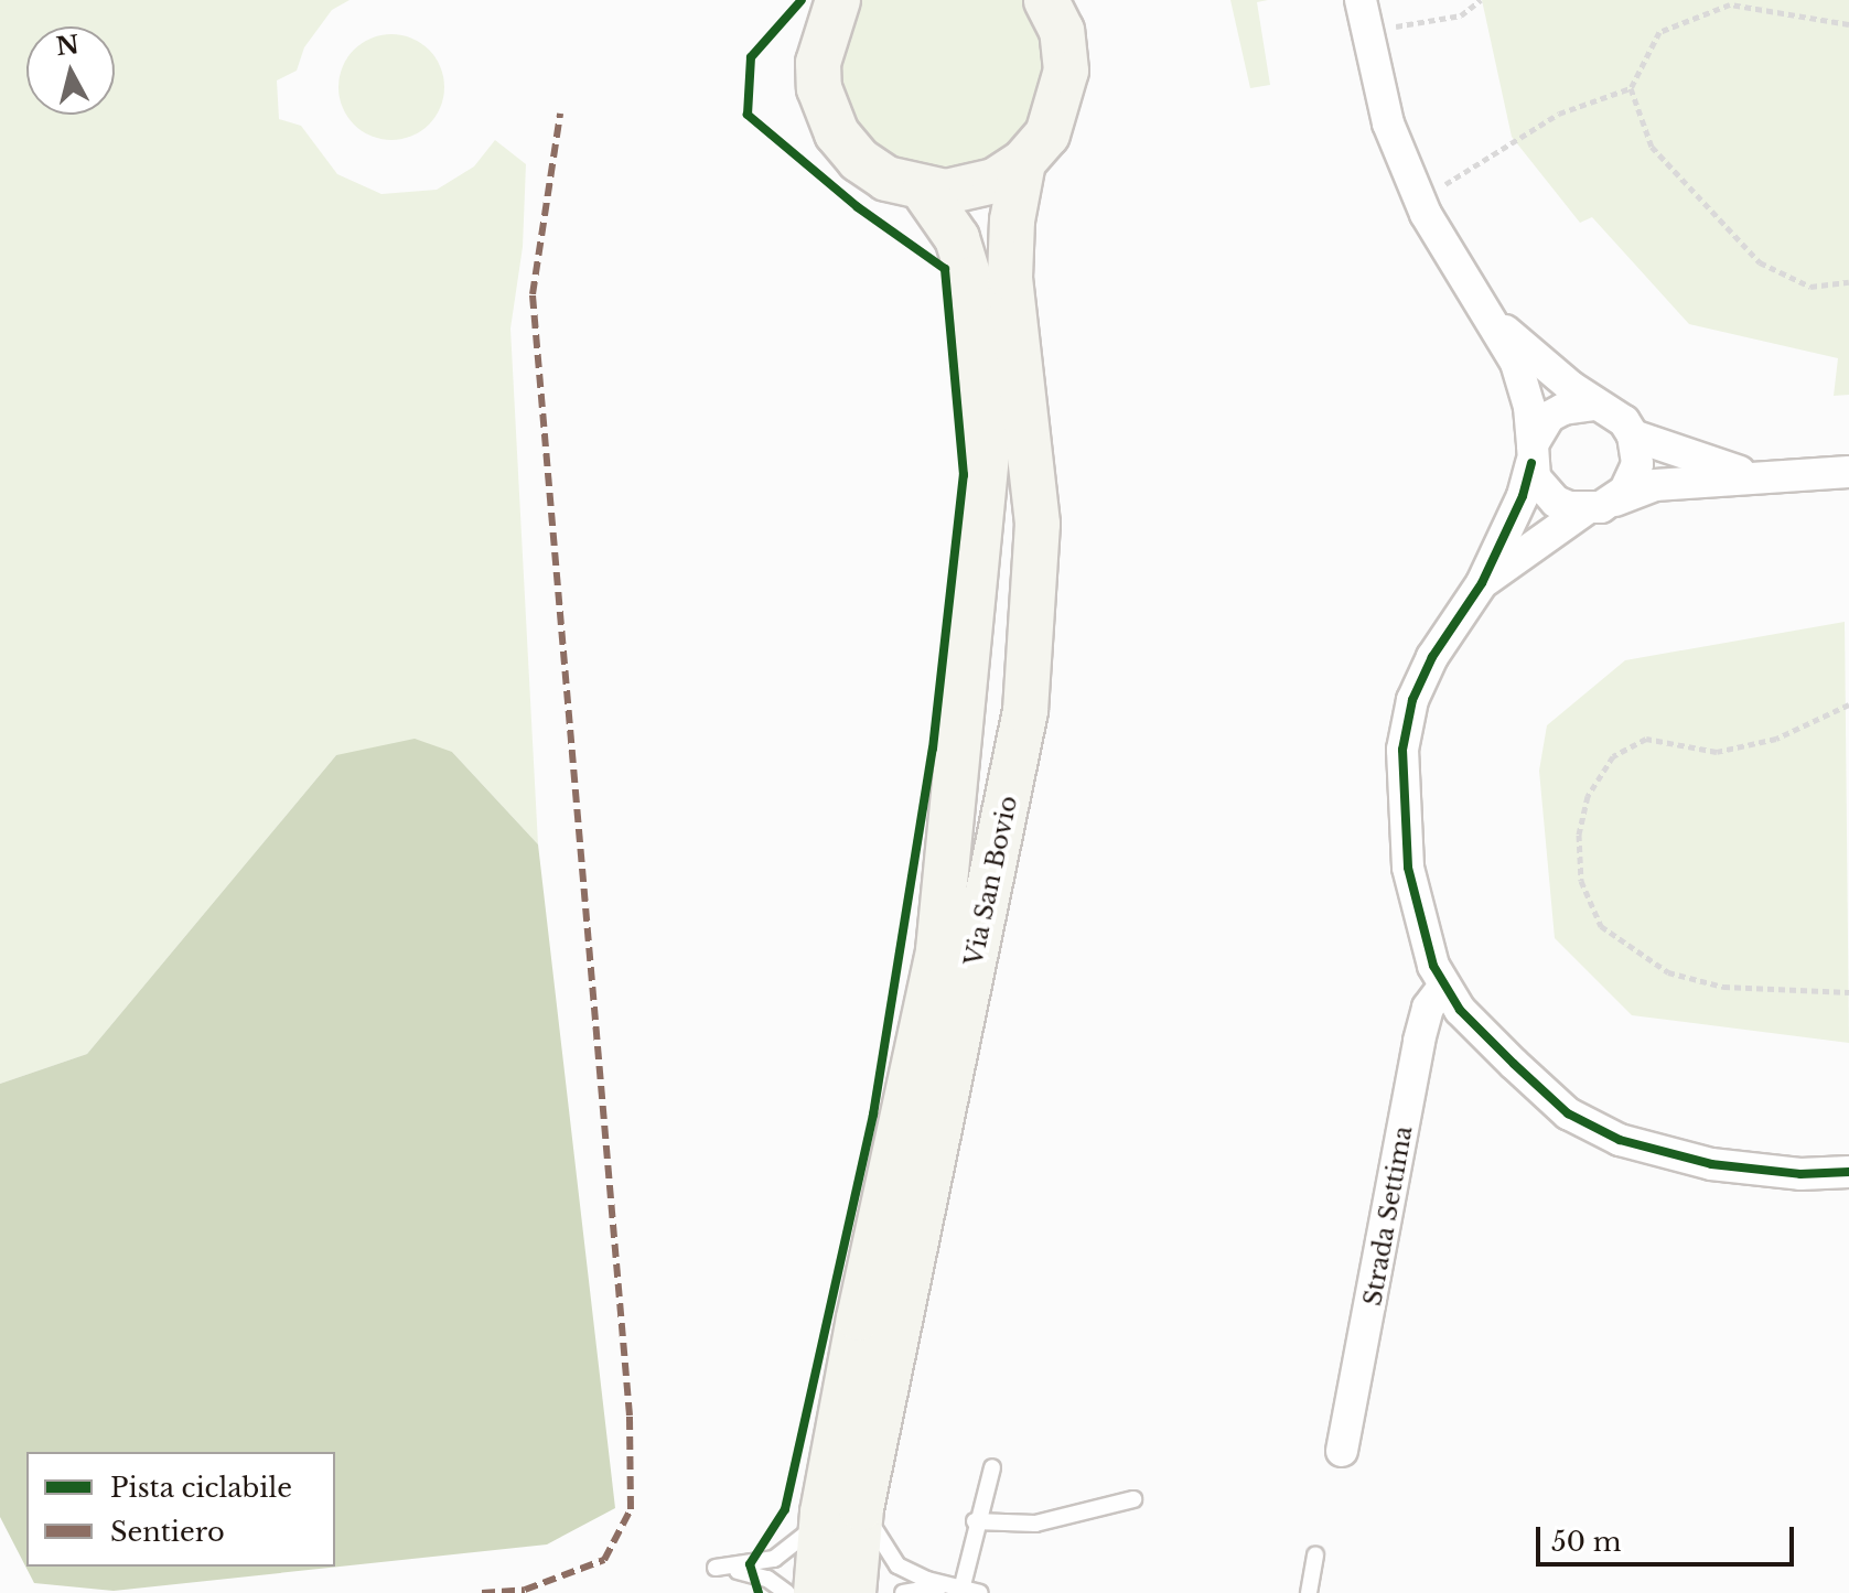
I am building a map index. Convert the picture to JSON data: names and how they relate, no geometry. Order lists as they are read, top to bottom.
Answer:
{
  "streets": {
    "main road": ["Via San Bovio"],
    "street": ["Strada Settima"]
  },
  "legend": ["Pista ciclabile", "Sentiero"],
  "scale_bar": "50 m",
  "north": "top"
}
